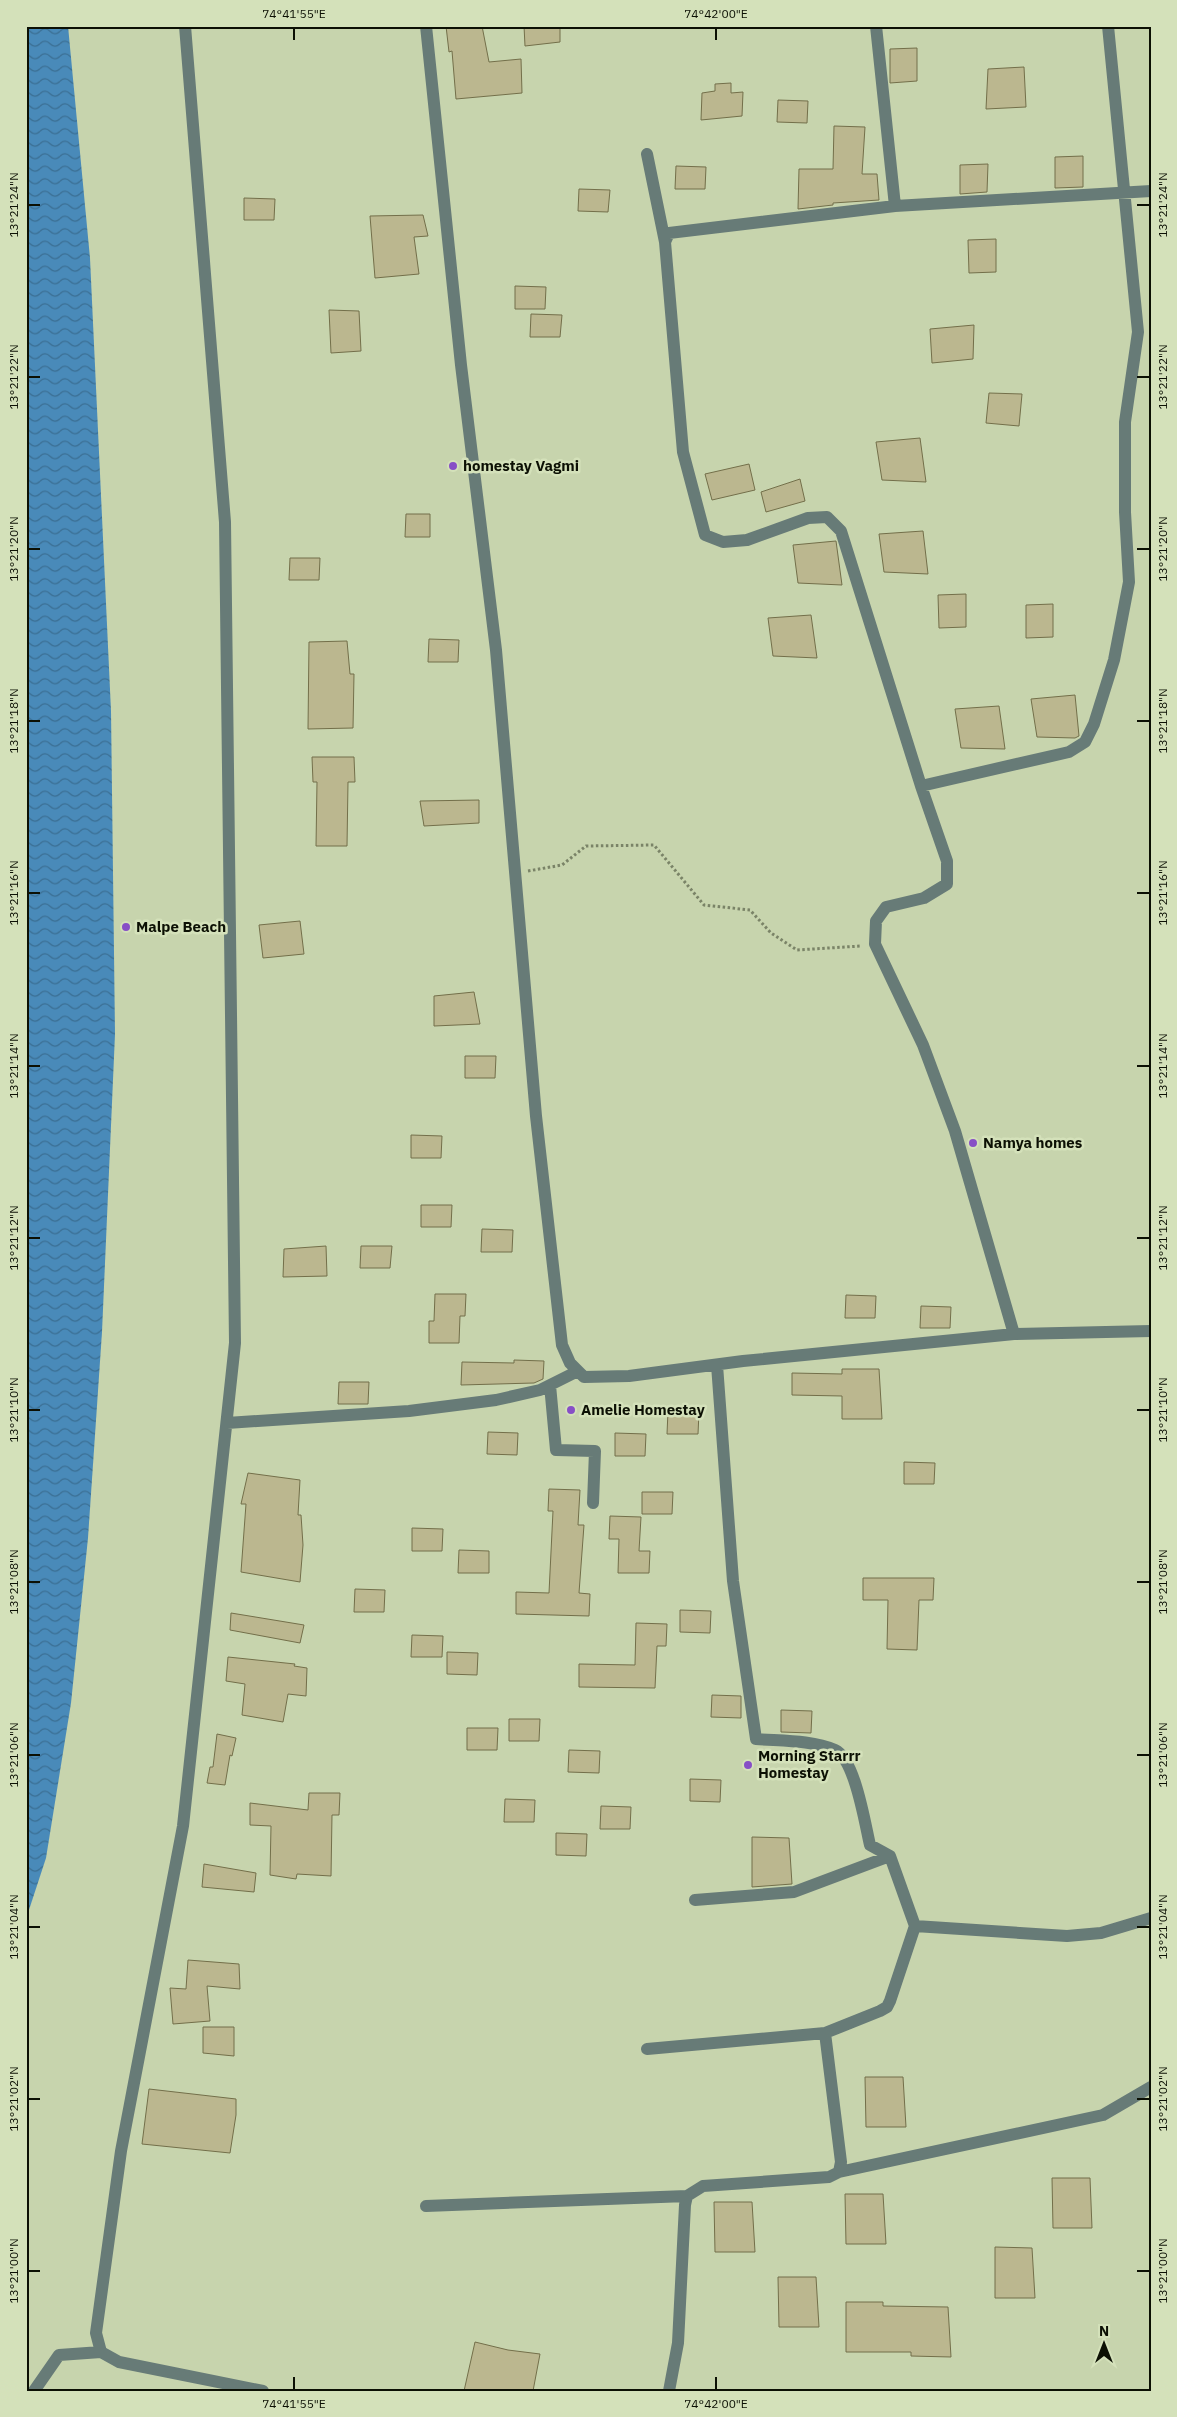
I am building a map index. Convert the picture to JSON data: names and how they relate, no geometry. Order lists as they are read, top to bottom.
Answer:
{
  "places": [
    "homestay Vagmi",
    "Malpe Beach",
    "Namya homes",
    "Amelie Homestay",
    "Morning Starrr Homestay"
  ],
  "north": "top",
  "coordinates": [
    "74°41'55\"E",
    "74°42'00\"E",
    "13°21'24\"N",
    "13°21'22\"N",
    "13°21'20\"N",
    "13°21'18\"N",
    "13°21'16\"N",
    "13°21'14\"N",
    "13°21'12\"N",
    "13°21'10\"N",
    "13°21'08\"N",
    "13°21'06\"N",
    "13°21'04\"N",
    "13°21'02\"N",
    "13°21'00\"N"
  ]
}
